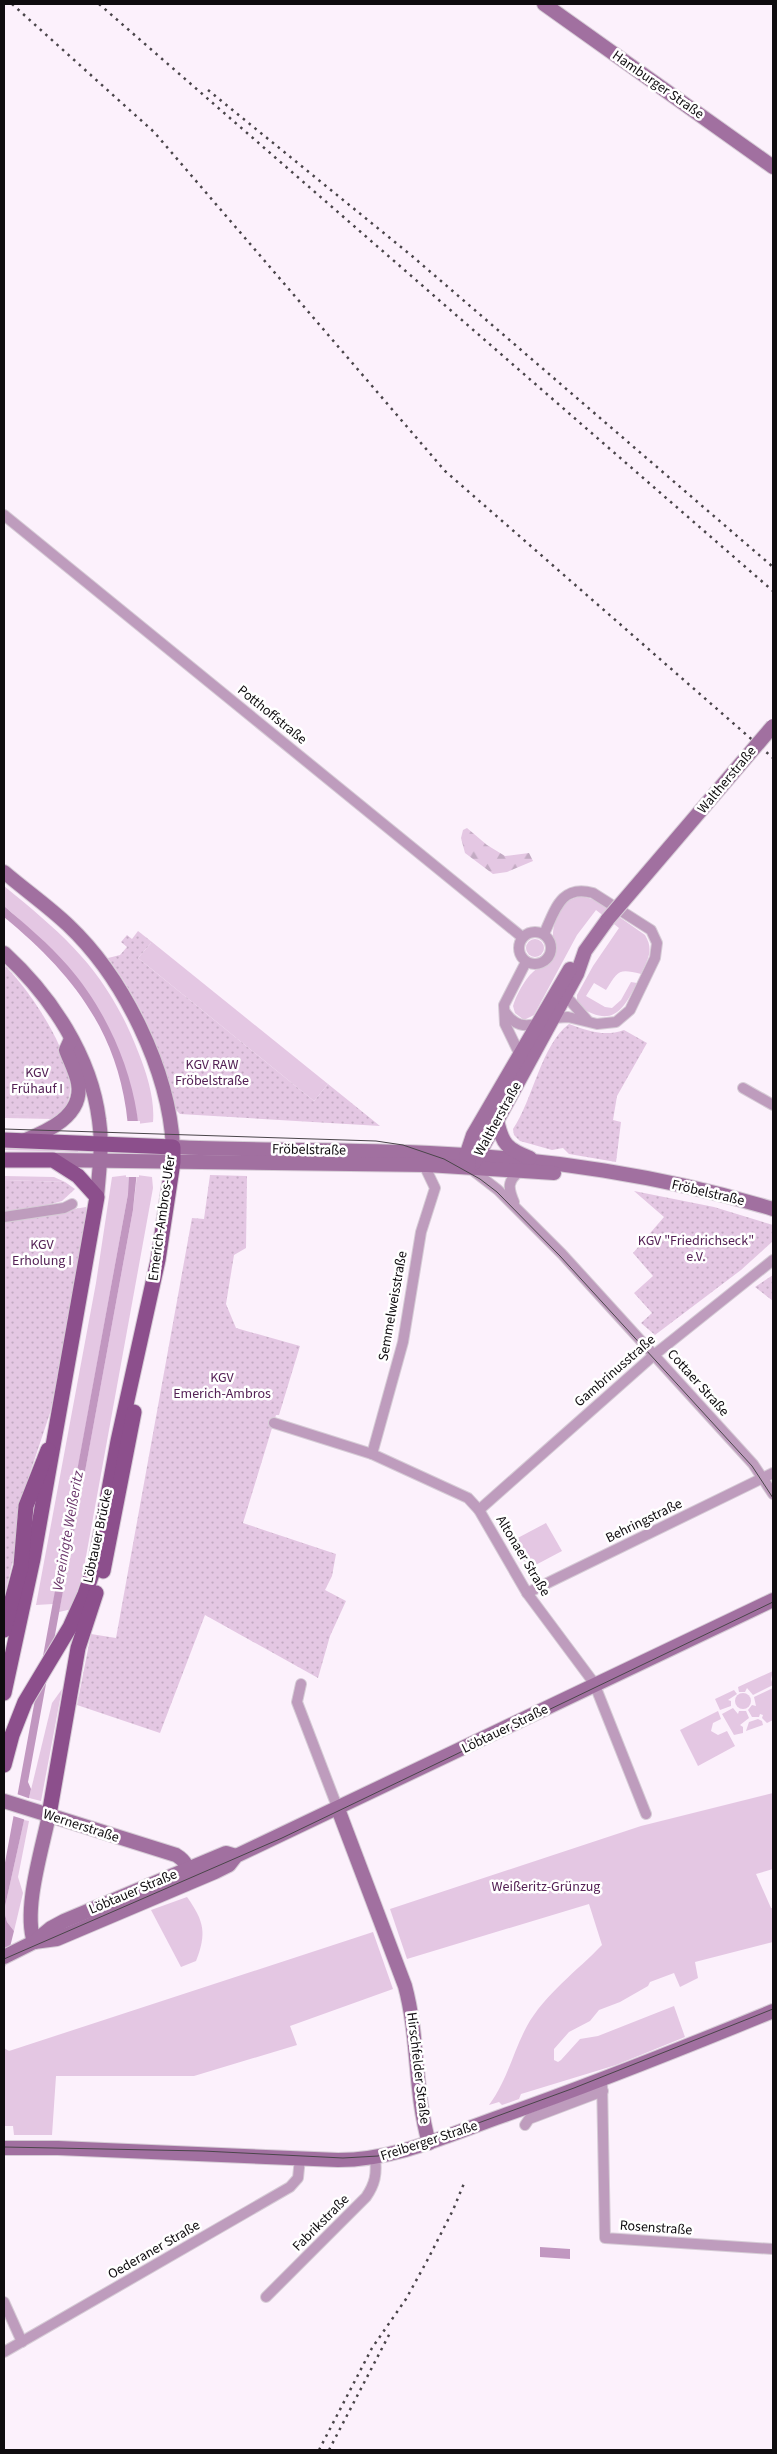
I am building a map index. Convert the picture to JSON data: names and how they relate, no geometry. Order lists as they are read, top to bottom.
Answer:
{
  "streets": {
    "main road": [
      "Hamburger Straße",
      "Waltherstraße",
      "Fröbelstraße",
      "Emerich-Ambros-Ufer",
      "Löbtauer Brücke",
      "Löbtauer Straße",
      "Wernerstraße",
      "Hirschfelder Straße",
      "Freiberger Straße"
    ],
    "street": [
      "Potthoffstraße",
      "Semmelweisstraße",
      "Gambrinusstraße",
      "Cottaer Straße",
      "Behringstraße",
      "Altonaer Straße",
      "Fabrikstraße",
      "Rosenstraße",
      "Oederaner Straße"
    ]
  },
  "crossings": [
    ["Waltherstraße", "Fröbelstraße"],
    ["Waltherstraße", "Cottaer Straße"],
    ["Fröbelstraße", "Emerich-Ambros-Ufer"],
    ["Fröbelstraße", "Semmelweisstraße"],
    ["Fröbelstraße", "Cottaer Straße"],
    ["Emerich-Ambros-Ufer", "Löbtauer Brücke"],
    ["Semmelweisstraße", "Altonaer Straße"],
    ["Gambrinusstraße", "Cottaer Straße"],
    ["Gambrinusstraße", "Altonaer Straße"],
    ["Cottaer Straße", "Behringstraße"],
    ["Behringstraße", "Altonaer Straße"],
    ["Altonaer Straße", "Löbtauer Straße"],
    ["Löbtauer Straße", "Wernerstraße"],
    ["Löbtauer Straße", "Hirschfelder Straße"],
    ["Hirschfelder Straße", "Freiberger Straße"],
    ["Freiberger Straße", "Fabrikstraße"],
    ["Freiberger Straße", "Rosenstraße"],
    ["Freiberger Straße", "Oederaner Straße"]
  ],
  "water": ["Vereinigte Weißeritz"],
  "parks": [
    "KGV RAW Fröbelstraße",
    "KGV Frühauf I",
    "KGV \"Friedrichseck\" e.V.",
    "KGV Erholung I",
    "KGV Emerich-Ambros",
    "Weißeritz-Grünzug"
  ]
}
